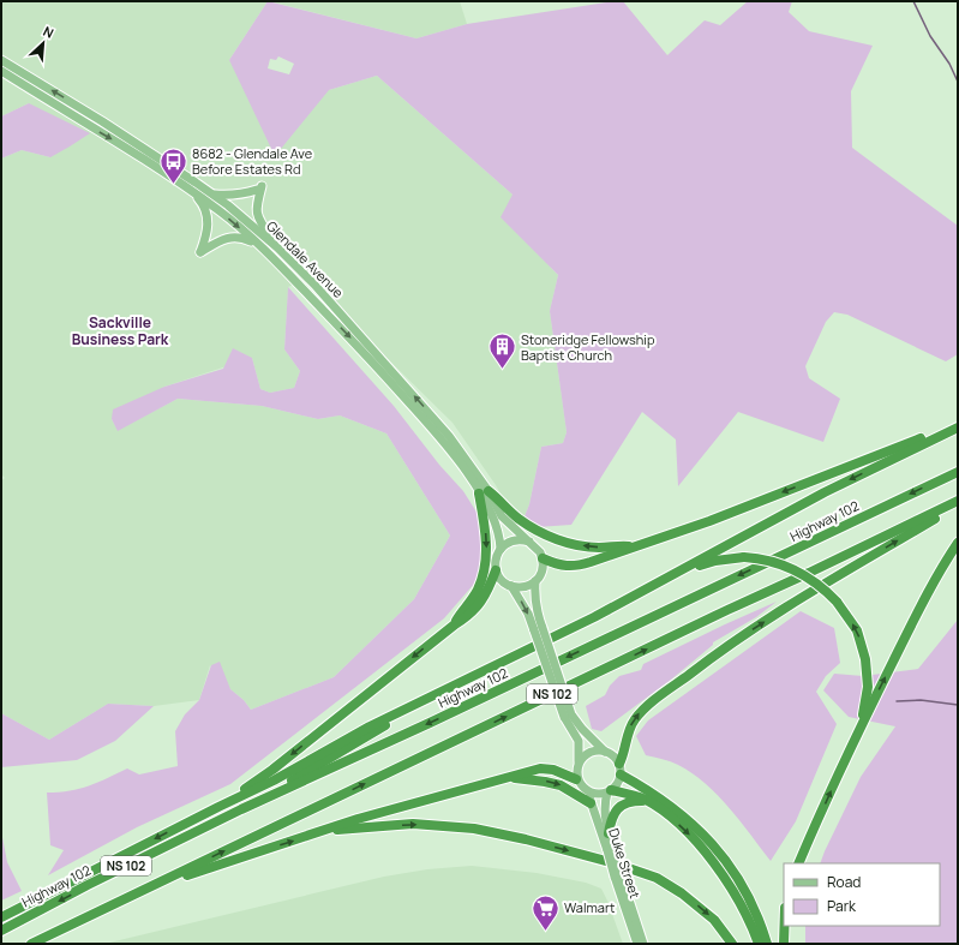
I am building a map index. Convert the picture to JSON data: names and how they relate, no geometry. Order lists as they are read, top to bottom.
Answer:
{
  "streets": {
    "highway": ["Highway 102", "NS 102"],
    "main road": ["Glendale Avenue", "Duke Street"]
  },
  "districts": ["Sackville Business Park"],
  "places": {
    "bus stop": ["8682 - Glendale Ave Before Estates Rd"],
    "building": ["Stoneridge Fellowship Baptist Church"],
    "supermarket": ["Walmart"]
  },
  "legend": ["Road", "Park"],
  "north": "top right"
}
